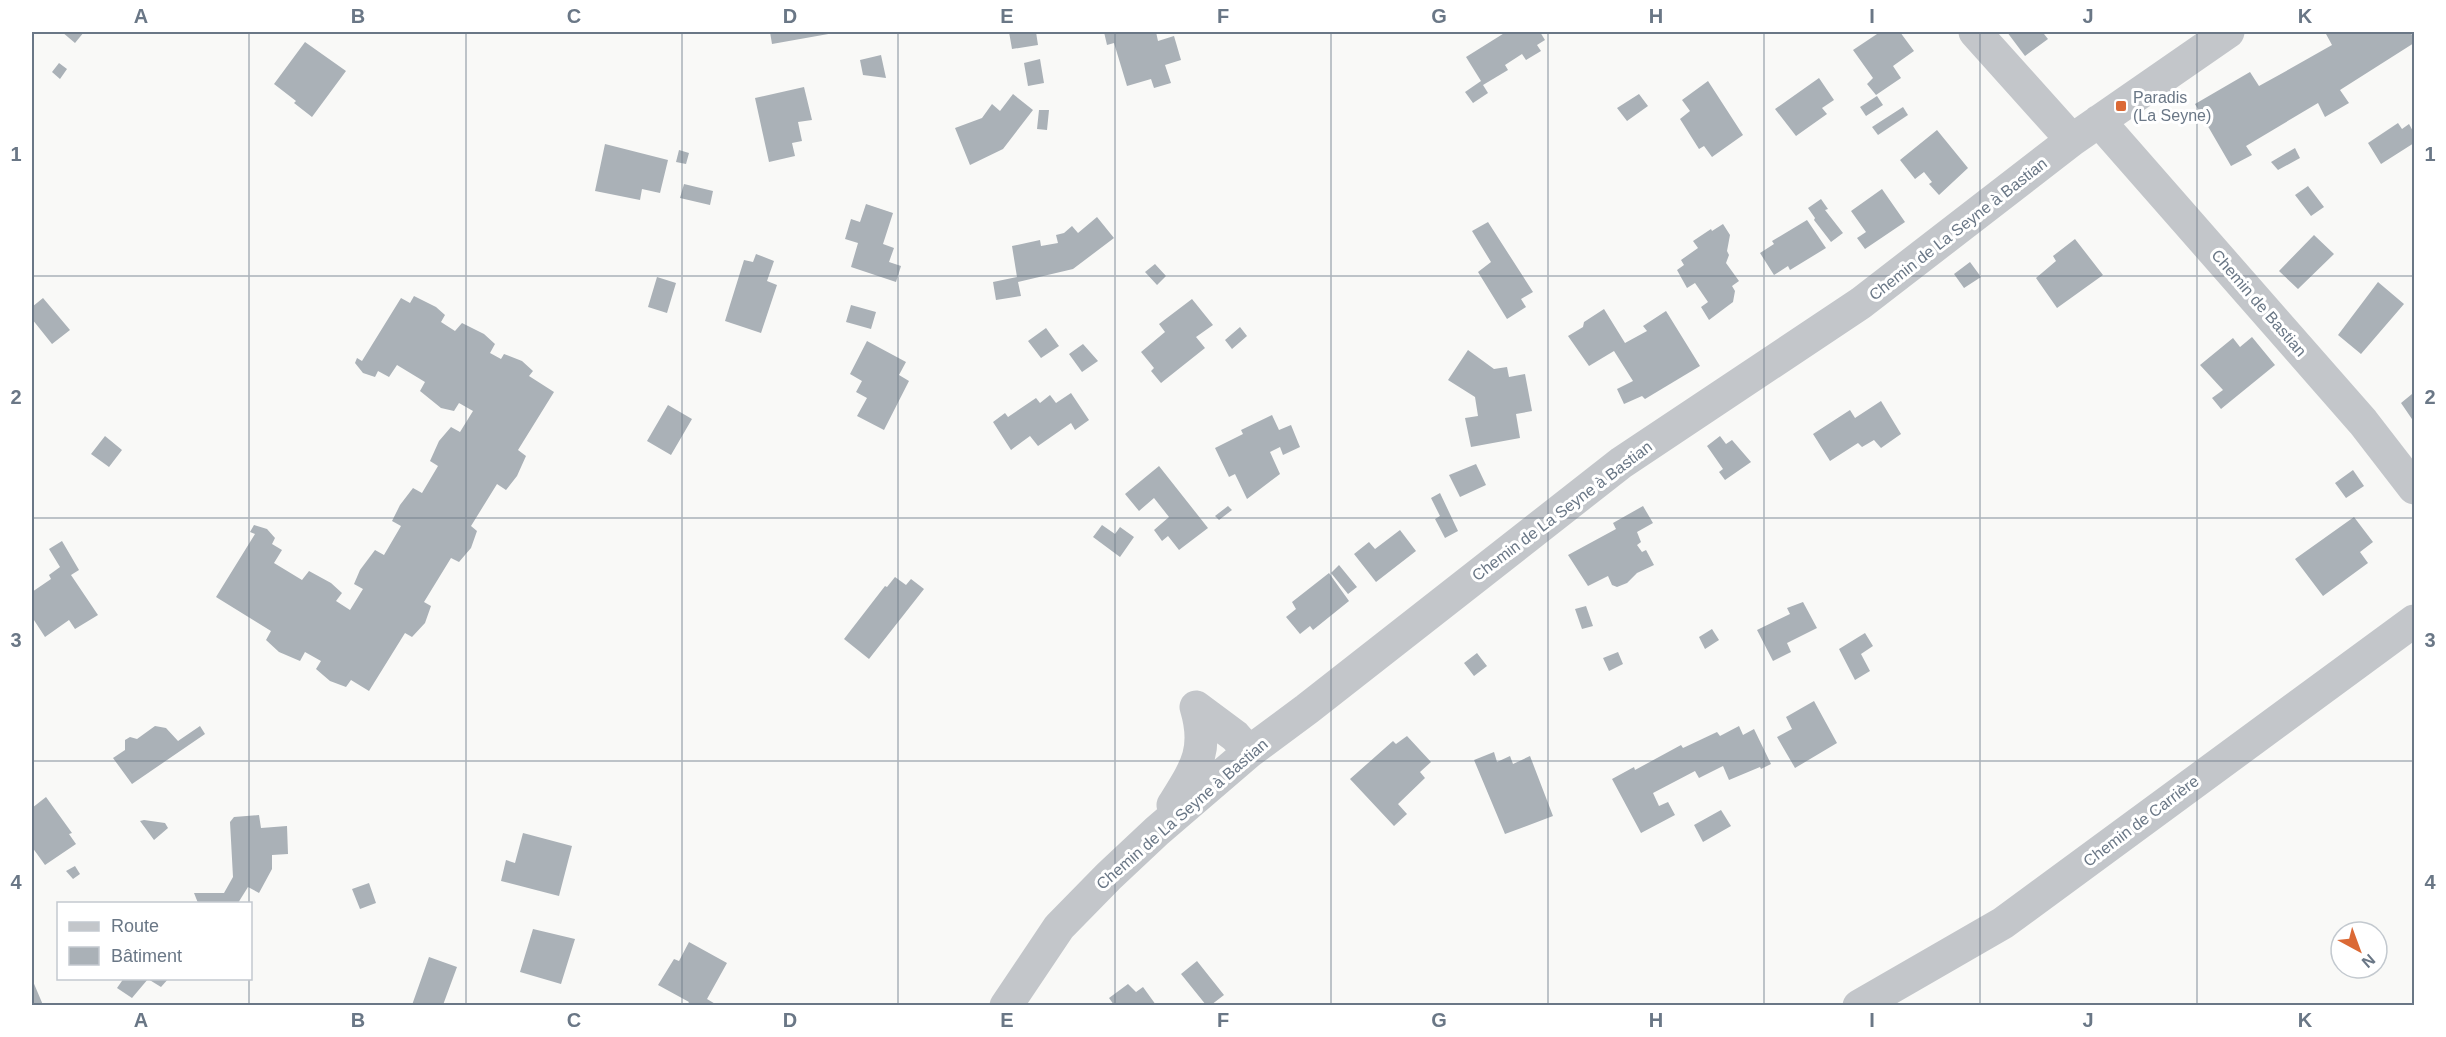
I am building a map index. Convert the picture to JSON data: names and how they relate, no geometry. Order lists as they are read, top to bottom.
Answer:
{
  "streets": {
    "street": ["Chemin de La Seyne à Bastian", "Chemin de Bastian", "Chemin de Carrière"]
  },
  "crossings": [
    ["Chemin de La Seyne à Bastian", "Chemin de Bastian"]
  ],
  "places": {
    "transit": ["Paradis (La Seyne)"]
  },
  "legend": ["Route", "Bâtiment"],
  "north": "bottom right",
  "grid": {
    "columns": [
      "A",
      "B",
      "C",
      "D",
      "E",
      "F",
      "G",
      "H",
      "I",
      "J",
      "K"
    ],
    "rows": [
      "1",
      "2",
      "3",
      "4"
    ]
  }
}
